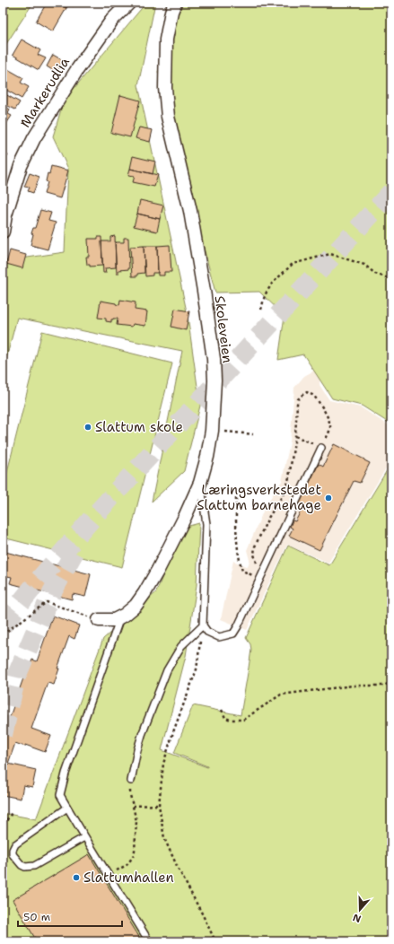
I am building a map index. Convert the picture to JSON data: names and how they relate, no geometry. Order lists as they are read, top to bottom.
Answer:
{
  "streets": {
    "street": ["Markerudlia", "Skoleveien"]
  },
  "places": ["Slattum skole", "Læringsverkstedet Slattum barnehage", "Slattumhallen"],
  "scale_bar": "50 m",
  "north": "bottom"
}
